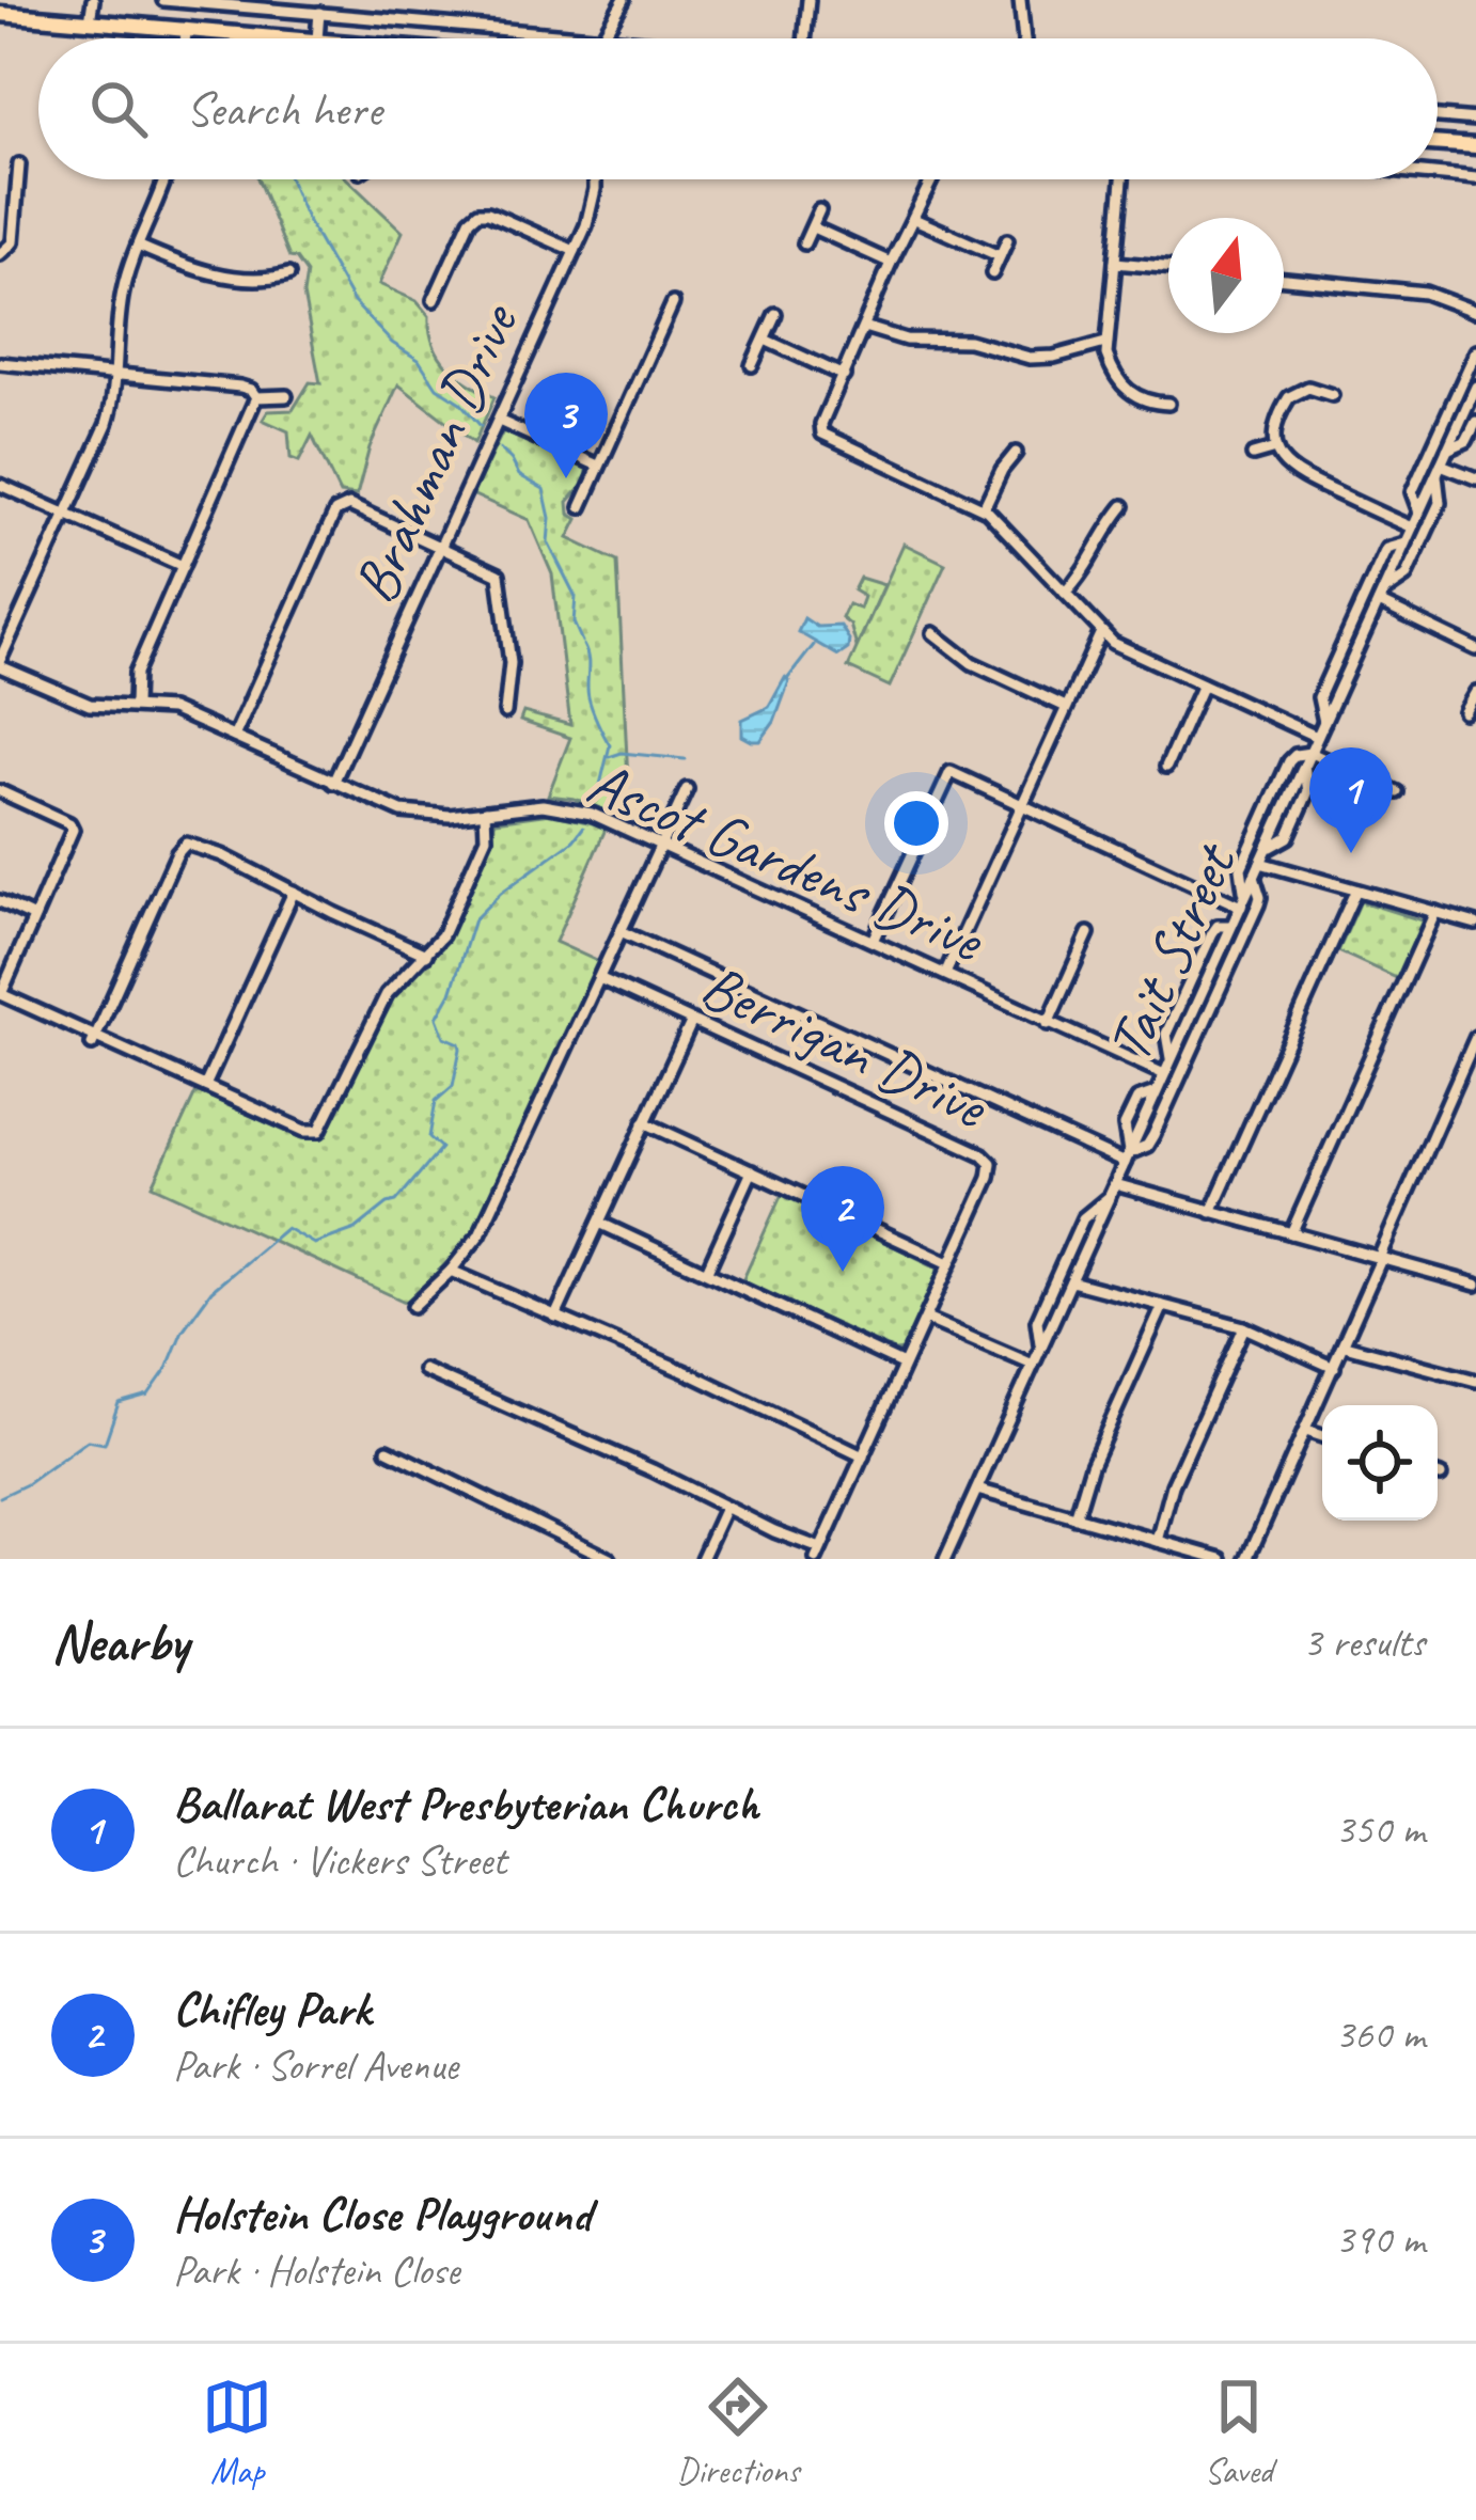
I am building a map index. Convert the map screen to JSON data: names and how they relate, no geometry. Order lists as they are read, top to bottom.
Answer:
{
  "streets": {
    "street": [
      "Brahman Drive",
      "Ascot Gardens Drive",
      "Tait Street",
      "Berrigan Drive"
    ]
  },
  "crossings": [
    ["Brahman Drive", "Ascot Gardens Drive"],
    ["Ascot Gardens Drive", "Tait Street"]
  ],
  "north": "top",
  "page": {
    "search": "Search here",
    "pins": ["3", "1", "2"],
    "heading": ["Nearby", "3 results"],
    "list": [
      {
        "mark": "1",
        "name": "Ballarat West Presbyterian Church",
        "note": "Church · Vickers Street",
        "value": "350 m"
      },
      {
        "mark": "2",
        "name": "Chifley Park",
        "note": "Park · Sorrel Avenue",
        "value": "360 m"
      },
      {
        "mark": "3",
        "name": "Holstein Close Playground",
        "note": "Park · Holstein Close",
        "value": "390 m"
      }
    ],
    "nav": ["Map", "Directions", "Saved"]
  }
}
